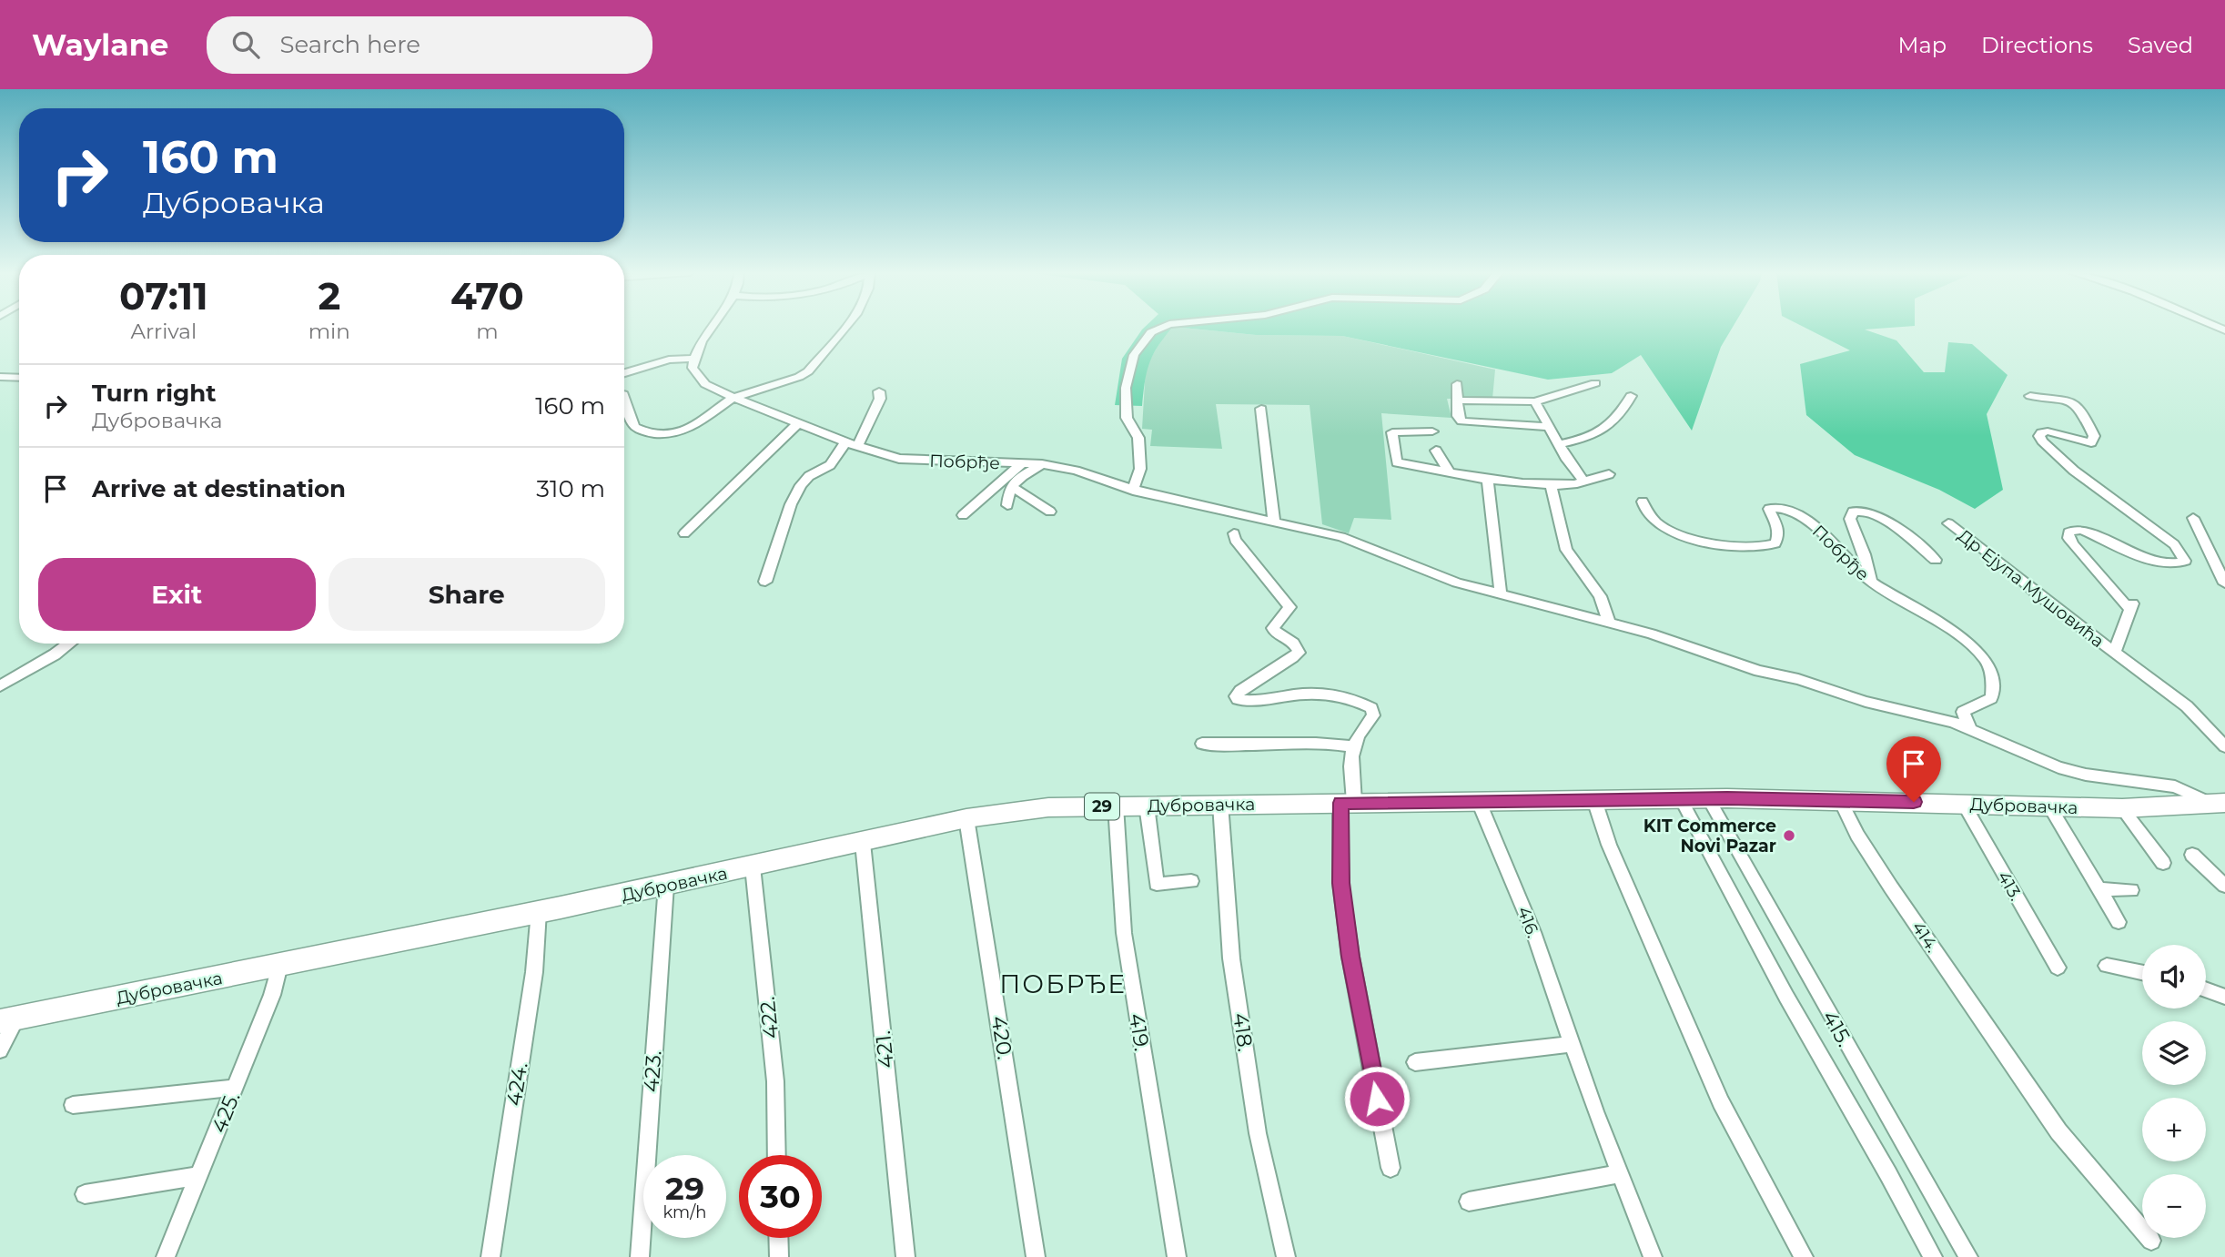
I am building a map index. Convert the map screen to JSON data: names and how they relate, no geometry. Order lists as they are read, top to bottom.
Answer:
{
  "streets": {
    "main road": ["Дубровачка", "29"],
    "street": [
      "Побрђе",
      "Др Ејупа Мушовића",
      "413.",
      "416.",
      "414.",
      "422.",
      "415.",
      "419.",
      "418.",
      "420.",
      "421.",
      "423.",
      "424.",
      "425."
    ]
  },
  "crossings": [
    ["Побрђе", "Дубровачка"],
    ["Дубровачка", "413."],
    ["Дубровачка", "416."],
    ["Дубровачка", "414."],
    ["Дубровачка", "422."],
    ["Дубровачка", "415."],
    ["Дубровачка", "419."],
    ["Дубровачка", "418."],
    ["Дубровачка", "420."],
    ["Дубровачка", "421."],
    ["Дубровачка", "423."],
    ["Дубровачка", "424."],
    ["Дубровачка", "425."]
  ],
  "districts": ["ПОБРЂЕ"],
  "places": ["KIT Commerce Novi Pazar"],
  "page": {
    "header": "Waylane",
    "search": "Search here",
    "nav": ["Map", "Directions", "Saved"],
    "turn": ["160 m", "Дубровачка"],
    "eta": [
      "07:11",
      "Arrival",
      "2",
      "min",
      "470",
      "m"
    ],
    "list": [
      {
        "name": "Turn right",
        "note": "Дубровачка",
        "value": "160 m"
      },
      {
        "name": "Arrive at destination",
        "value": "310 m"
      }
    ],
    "buttons": ["Exit", "Share"],
    "map_buttons": ["+", "−"],
    "speed": "29 km/h",
    "limit": "30"
  }
}
